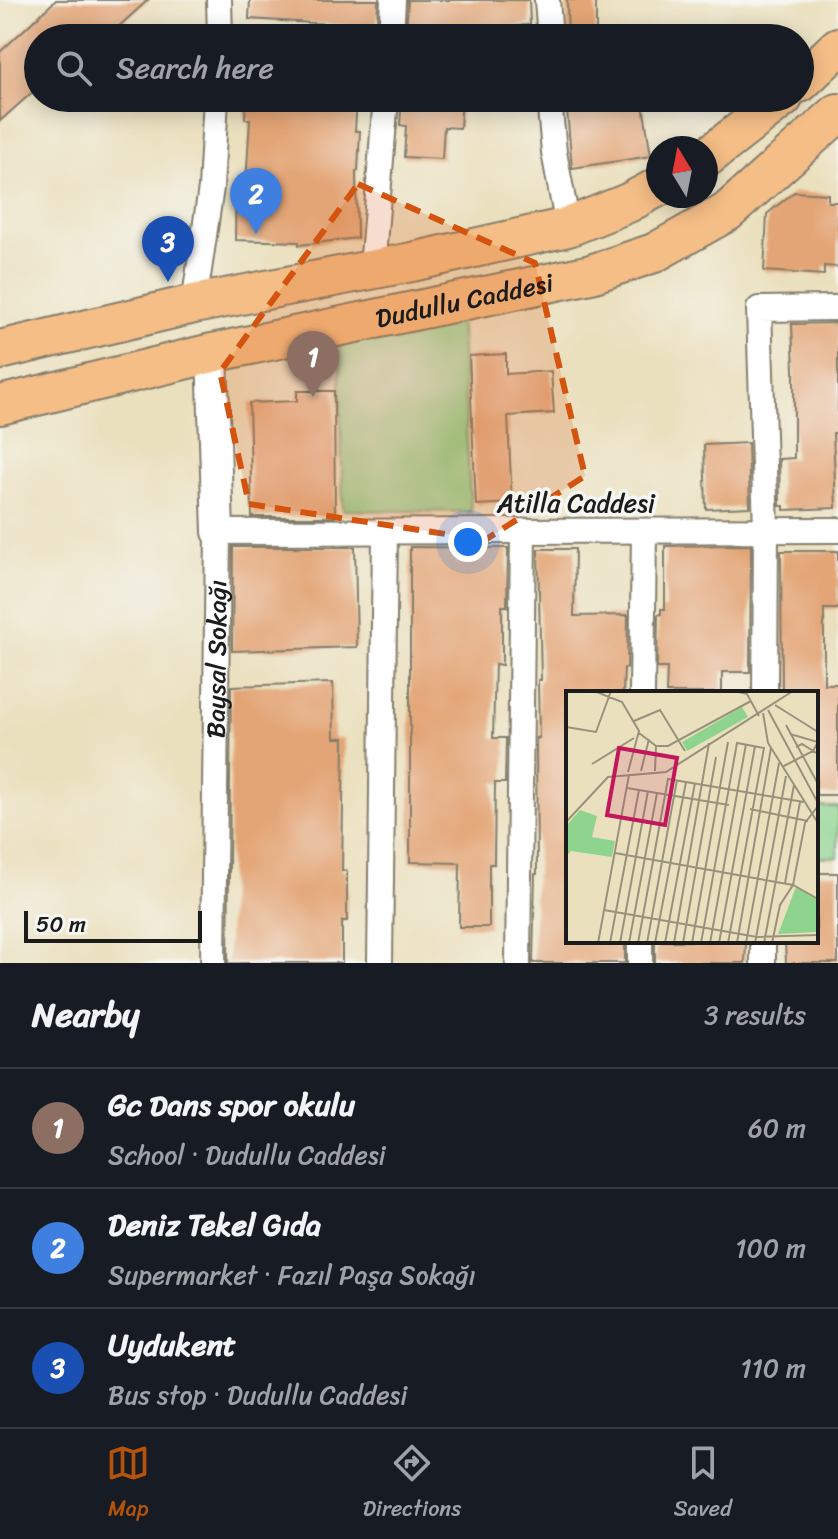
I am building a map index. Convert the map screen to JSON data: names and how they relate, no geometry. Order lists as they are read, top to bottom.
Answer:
{
  "streets": {
    "main road": ["Dudullu Caddesi"],
    "street": ["Atilla Caddesi", "Baysal Sokağı"]
  },
  "crossings": [
    ["Dudullu Caddesi", "Baysal Sokağı"],
    ["Atilla Caddesi", "Baysal Sokağı"]
  ],
  "scale_bar": "50 m",
  "north": "top",
  "page": {
    "search": "Search here",
    "pins": ["2", "3", "1"],
    "scale": "50 m",
    "heading": ["Nearby", "3 results"],
    "list": [
      {
        "mark": "1",
        "name": "Gc Dans spor okulu",
        "note": "School · Dudullu Caddesi",
        "value": "60 m"
      },
      {
        "mark": "2",
        "name": "Deniz Tekel Gıda",
        "note": "Supermarket · Fazıl Paşa Sokağı",
        "value": "100 m"
      },
      {
        "mark": "3",
        "name": "Uydukent",
        "note": "Bus stop · Dudullu Caddesi",
        "value": "110 m"
      }
    ],
    "nav": ["Map", "Directions", "Saved"]
  }
}
